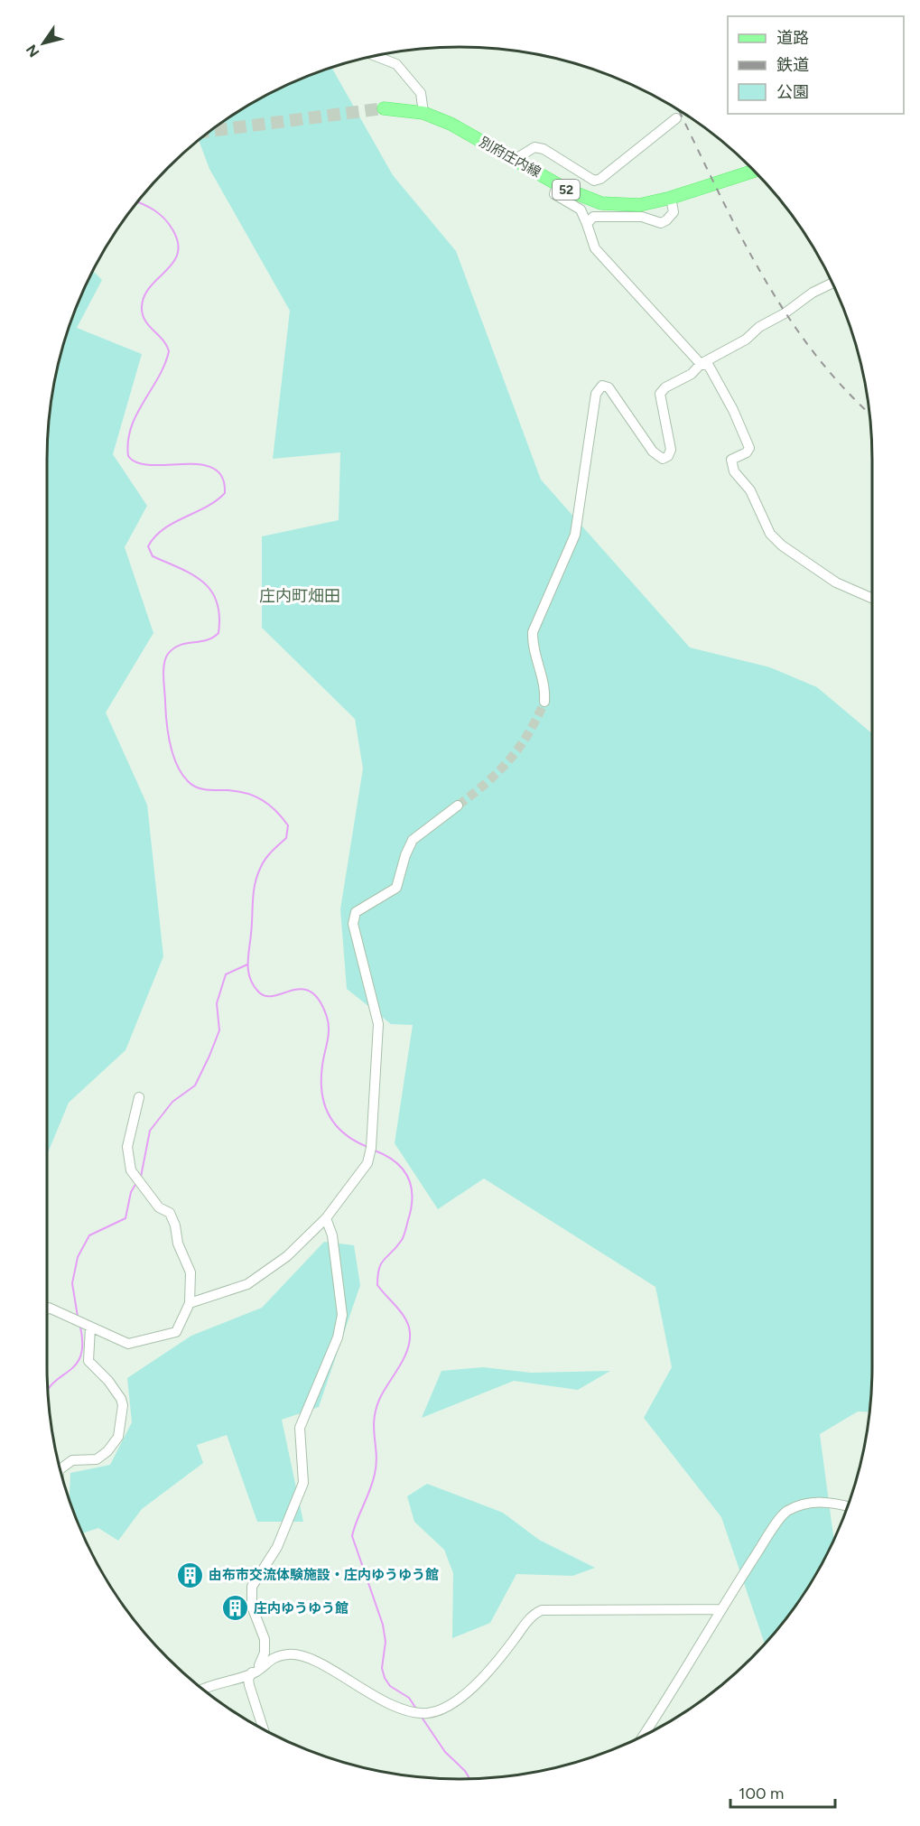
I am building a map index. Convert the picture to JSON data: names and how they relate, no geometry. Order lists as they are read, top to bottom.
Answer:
{
  "streets": {
    "main road": ["別府庄内線", "52"]
  },
  "districts": ["庄内町畑田"],
  "places": {
    "building": ["由布市交流体験施設・庄内ゆうゆう館", "庄内ゆうゆう館"]
  },
  "legend": ["道路", "鉄道", "公園"],
  "scale_bar": "100 m",
  "north": "bottom left"
}
